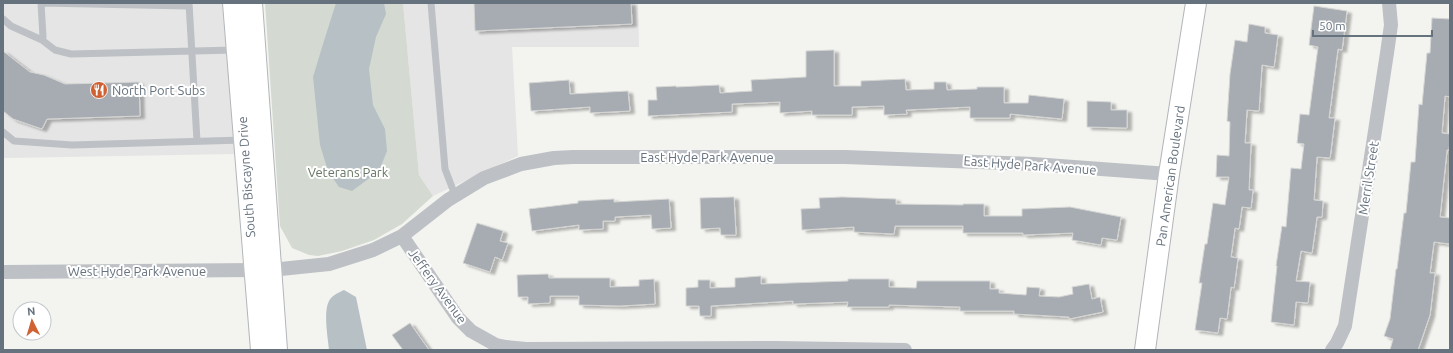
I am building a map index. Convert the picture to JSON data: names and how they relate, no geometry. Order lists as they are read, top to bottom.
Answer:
{
  "streets": {
    "street": [
      "East Hyde Park Avenue",
      "Pan American Boulevard",
      "South Biscayne Drive",
      "Merril Street",
      "West Hyde Park Avenue",
      "Jeffery Avenue"
    ]
  },
  "crossings": [
    ["East Hyde Park Avenue", "Pan American Boulevard"],
    ["East Hyde Park Avenue", "South Biscayne Drive"],
    ["East Hyde Park Avenue", "West Hyde Park Avenue"],
    ["East Hyde Park Avenue", "Jeffery Avenue"],
    ["South Biscayne Drive", "West Hyde Park Avenue"]
  ],
  "parks": ["Veterans Park"],
  "places": {
    "restaurant": ["North Port Subs"]
  },
  "scale_bar": "50 m",
  "north": "top"
}
